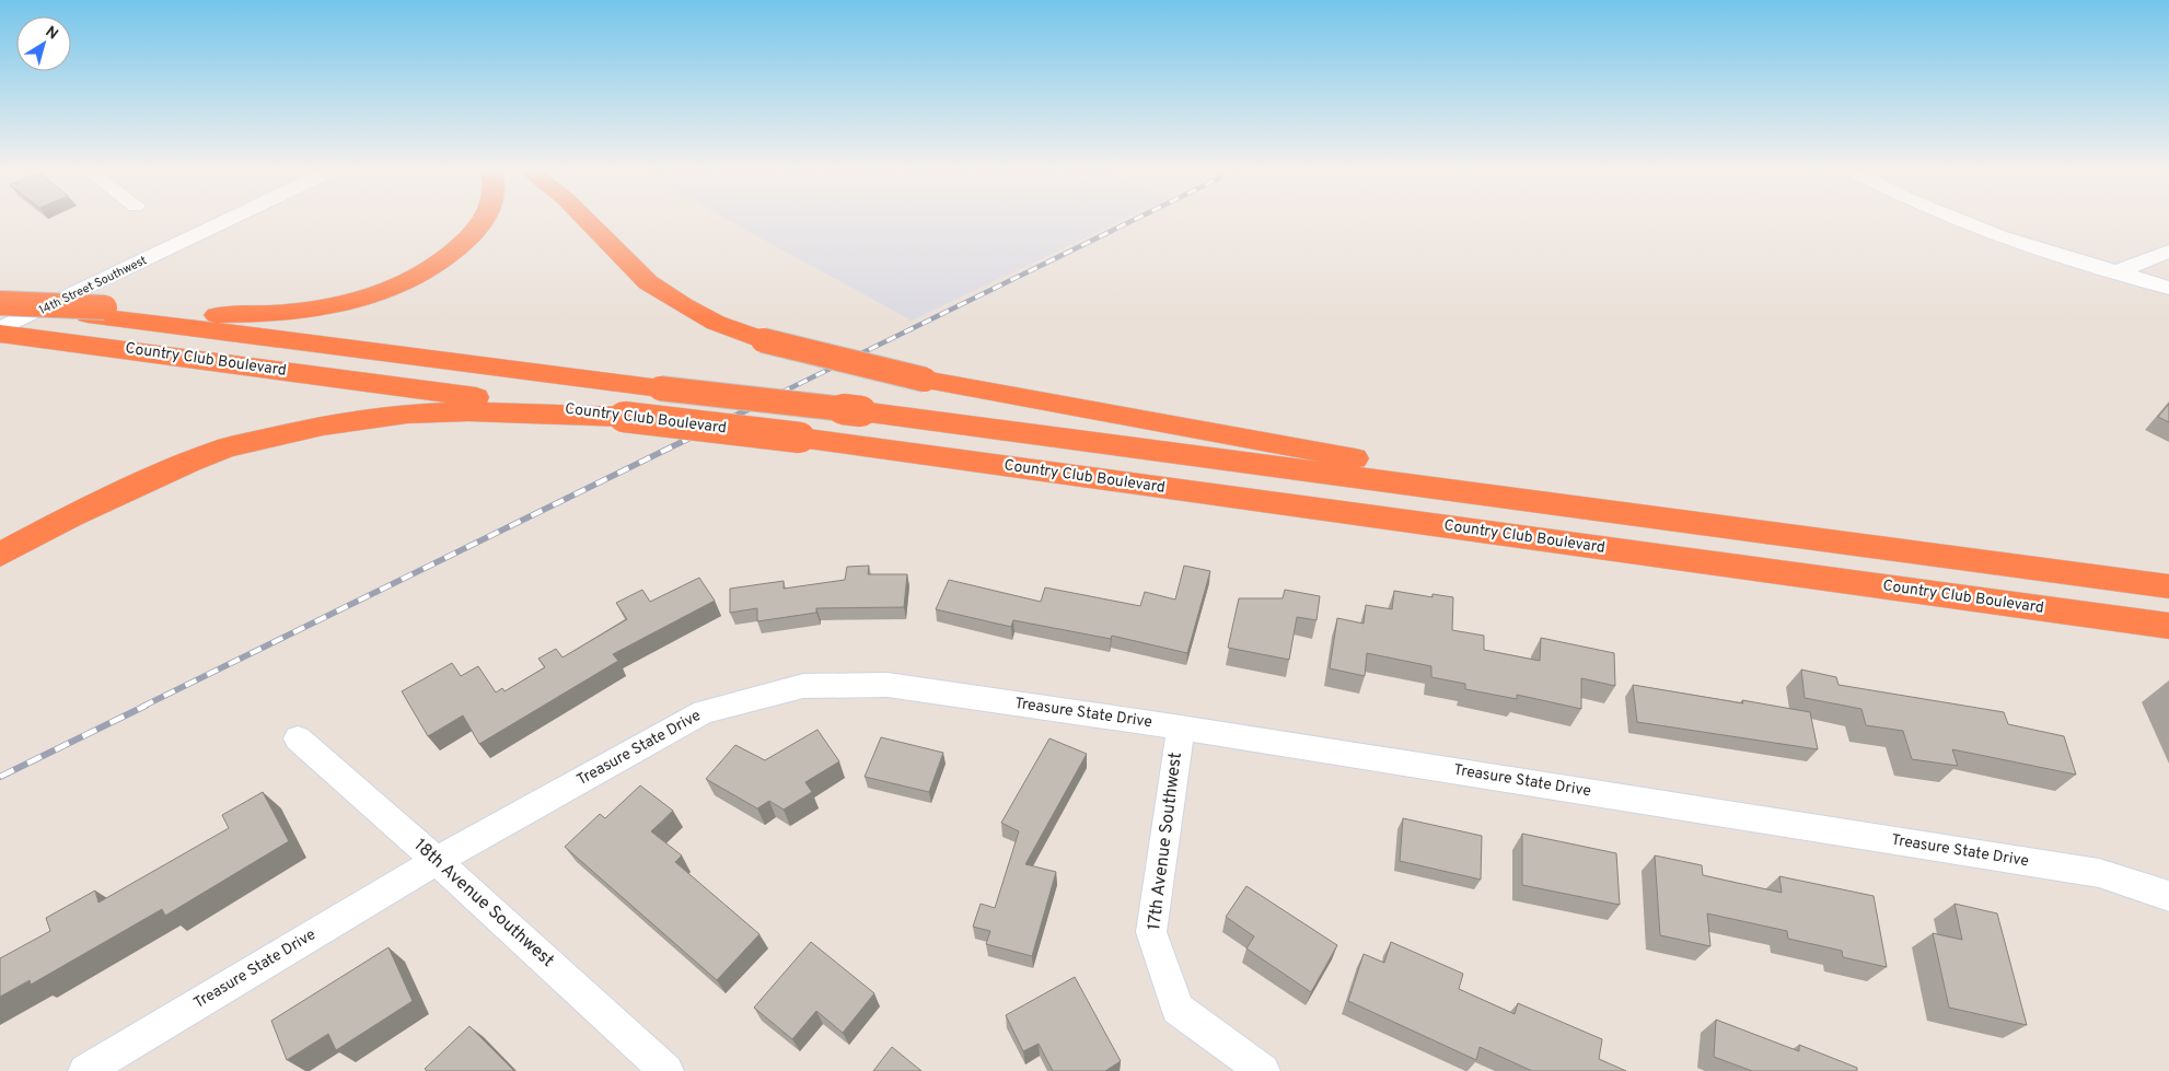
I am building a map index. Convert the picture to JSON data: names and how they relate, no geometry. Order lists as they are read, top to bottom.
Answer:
{
  "streets": {
    "highway": ["Country Club Boulevard"],
    "street": [
      "14th Street Southwest",
      "Treasure State Drive",
      "17th Avenue Southwest",
      "18th Avenue Southwest"
    ]
  },
  "crossings": [
    ["14th Street Southwest", "Country Club Boulevard"],
    ["Treasure State Drive", "17th Avenue Southwest"],
    ["Treasure State Drive", "18th Avenue Southwest"]
  ],
  "north": "top right"
}
